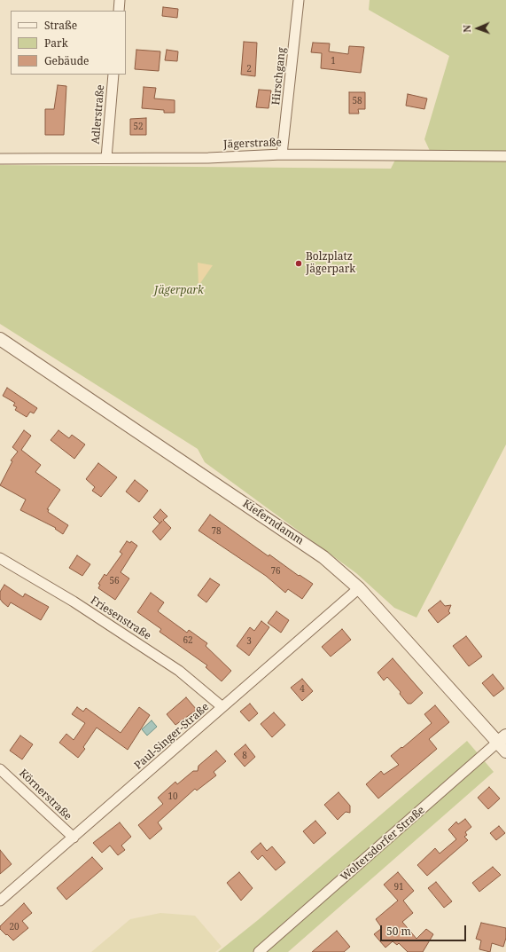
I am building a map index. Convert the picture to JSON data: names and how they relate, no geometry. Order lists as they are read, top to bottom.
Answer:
{
  "streets": {
    "street": [
      "Hirschgang",
      "Adlerstraße",
      "Jägerstraße",
      "Kieferndamm",
      "Friesenstraße",
      "Paul-Singer-Straße",
      "Körnerstraße",
      "Woltersdorfer Straße"
    ]
  },
  "crossings": [
    ["Hirschgang", "Jägerstraße"],
    ["Adlerstraße", "Jägerstraße"],
    ["Kieferndamm", "Paul-Singer-Straße"],
    ["Kieferndamm", "Woltersdorfer Straße"],
    ["Friesenstraße", "Paul-Singer-Straße"],
    ["Paul-Singer-Straße", "Körnerstraße"]
  ],
  "parks": ["Jägerpark"],
  "places": ["Bolzplatz Jägerpark"],
  "house_numbers": [
    "1",
    "2",
    "58",
    "52",
    "78",
    "76",
    "56",
    "62",
    "3",
    "4",
    "8",
    "10",
    "91",
    "20"
  ],
  "legend": ["Straße", "Park", "Gebäude"],
  "scale_bar": "50 m",
  "north": "left"
}
